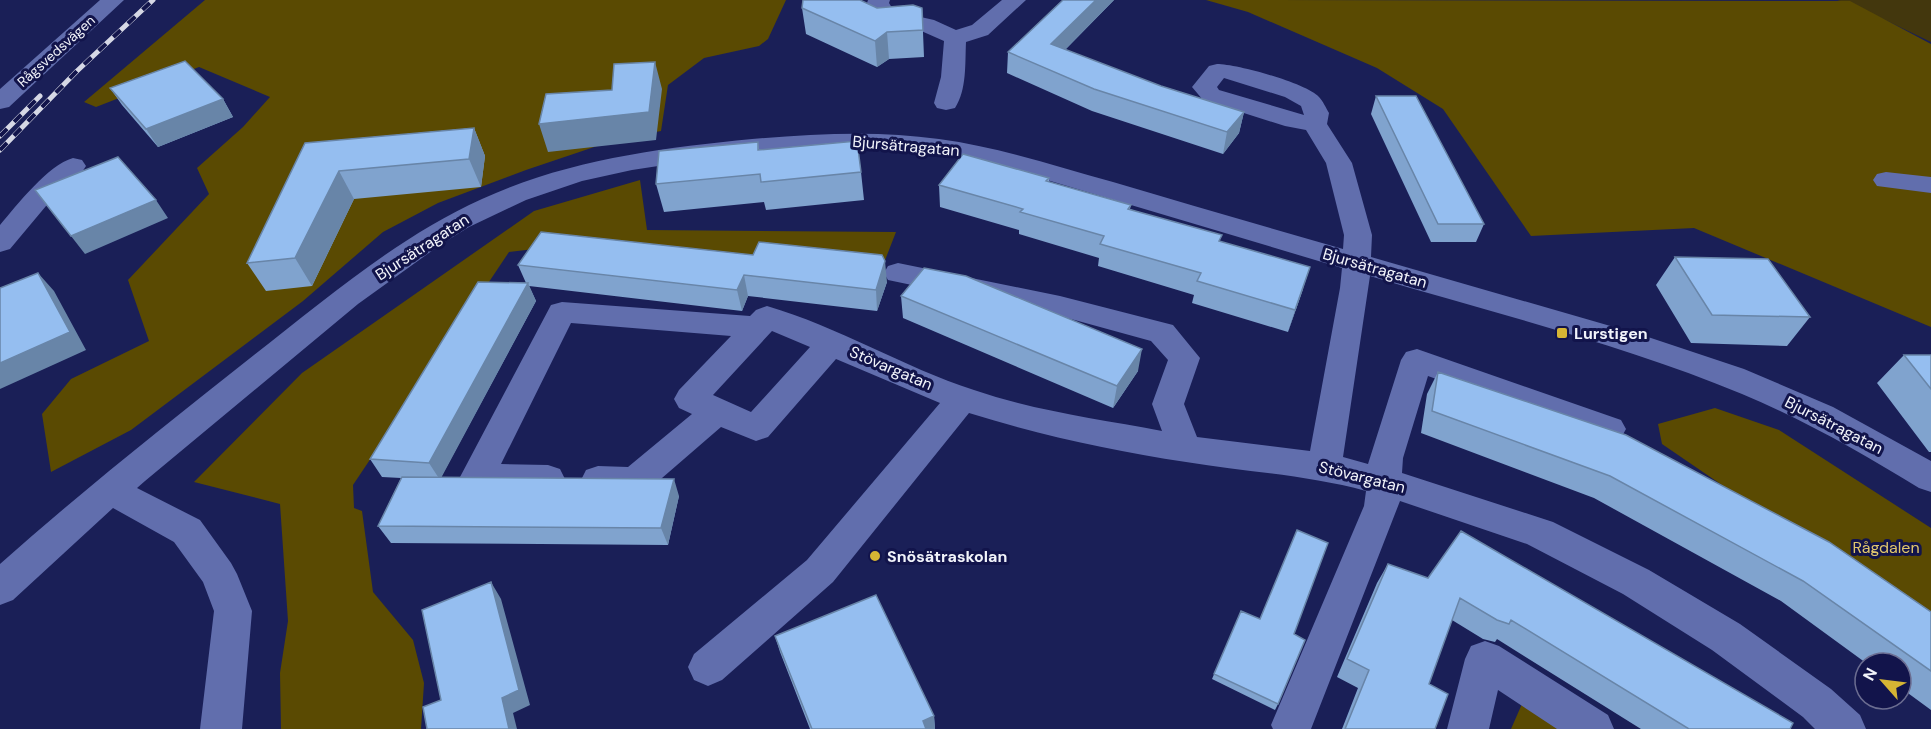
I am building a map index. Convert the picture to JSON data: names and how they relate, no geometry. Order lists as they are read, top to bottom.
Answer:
{
  "streets": {
    "street": ["Rågsvedsvägen", "Bjursätragatan", "Stövargatan"]
  },
  "parks": ["Rågdalen"],
  "places": {
    "transit": ["Lurstigen"],
    "other": ["Snösätraskolan"]
  },
  "north": "top left"
}
